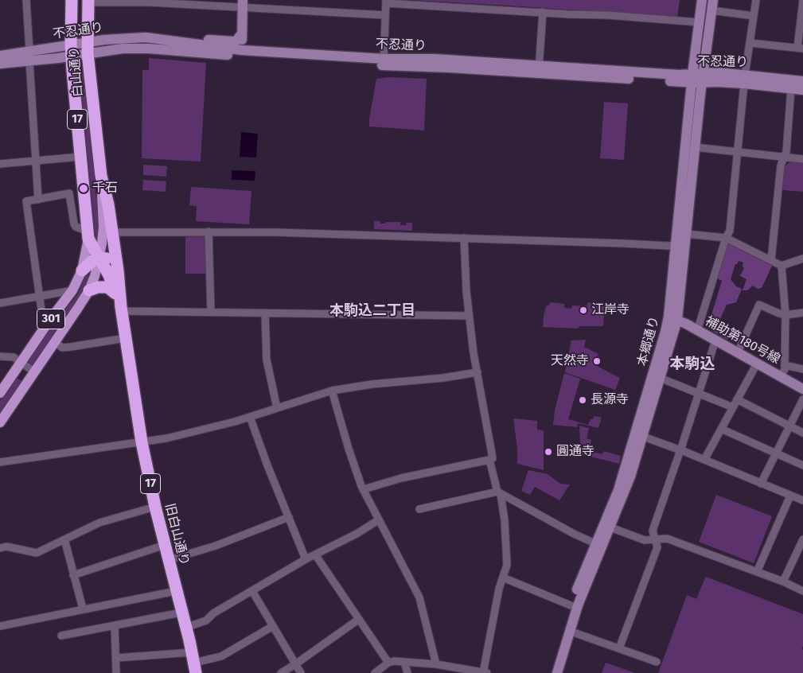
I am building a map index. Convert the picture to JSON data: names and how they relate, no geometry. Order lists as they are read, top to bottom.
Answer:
{
  "streets": {
    "highway": ["白山通り", "17", "旧白山通り"],
    "main road": [
      "不忍通り",
      "301",
      "補助第180号線",
      "本郷通り"
    ]
  },
  "crossings": [
    ["不忍通り", "白山通り"],
    ["不忍通り", "本郷通り"],
    ["白山通り", "17"],
    ["17", "旧白山通り"],
    ["補助第180号線", "本郷通り"]
  ],
  "districts": ["本駒込二丁目", "本駒込"],
  "places": [
    "千石",
    "江岸寺",
    "天然寺",
    "長源寺",
    "圓通寺"
  ]
}
